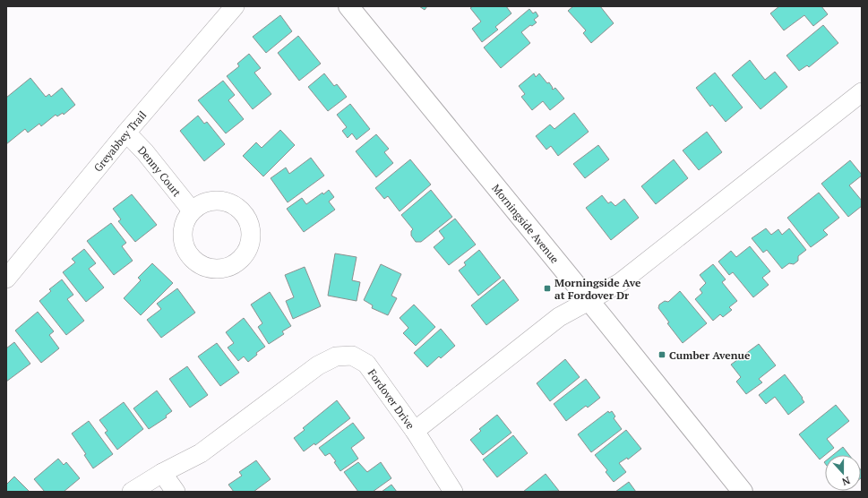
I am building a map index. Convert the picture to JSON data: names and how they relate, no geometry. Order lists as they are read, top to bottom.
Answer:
{
  "streets": {
    "main road": ["Morningside Avenue"],
    "street": ["Greyabbey Trail", "Denny Court", "Fordover Drive"]
  },
  "crossings": [
    ["Greyabbey Trail", "Denny Court"],
    ["Morningside Avenue", "Fordover Drive"]
  ],
  "places": {
    "transit": ["Morningside Ave at Fordover Dr", "Cumber Avenue"]
  },
  "north": "bottom"
}
